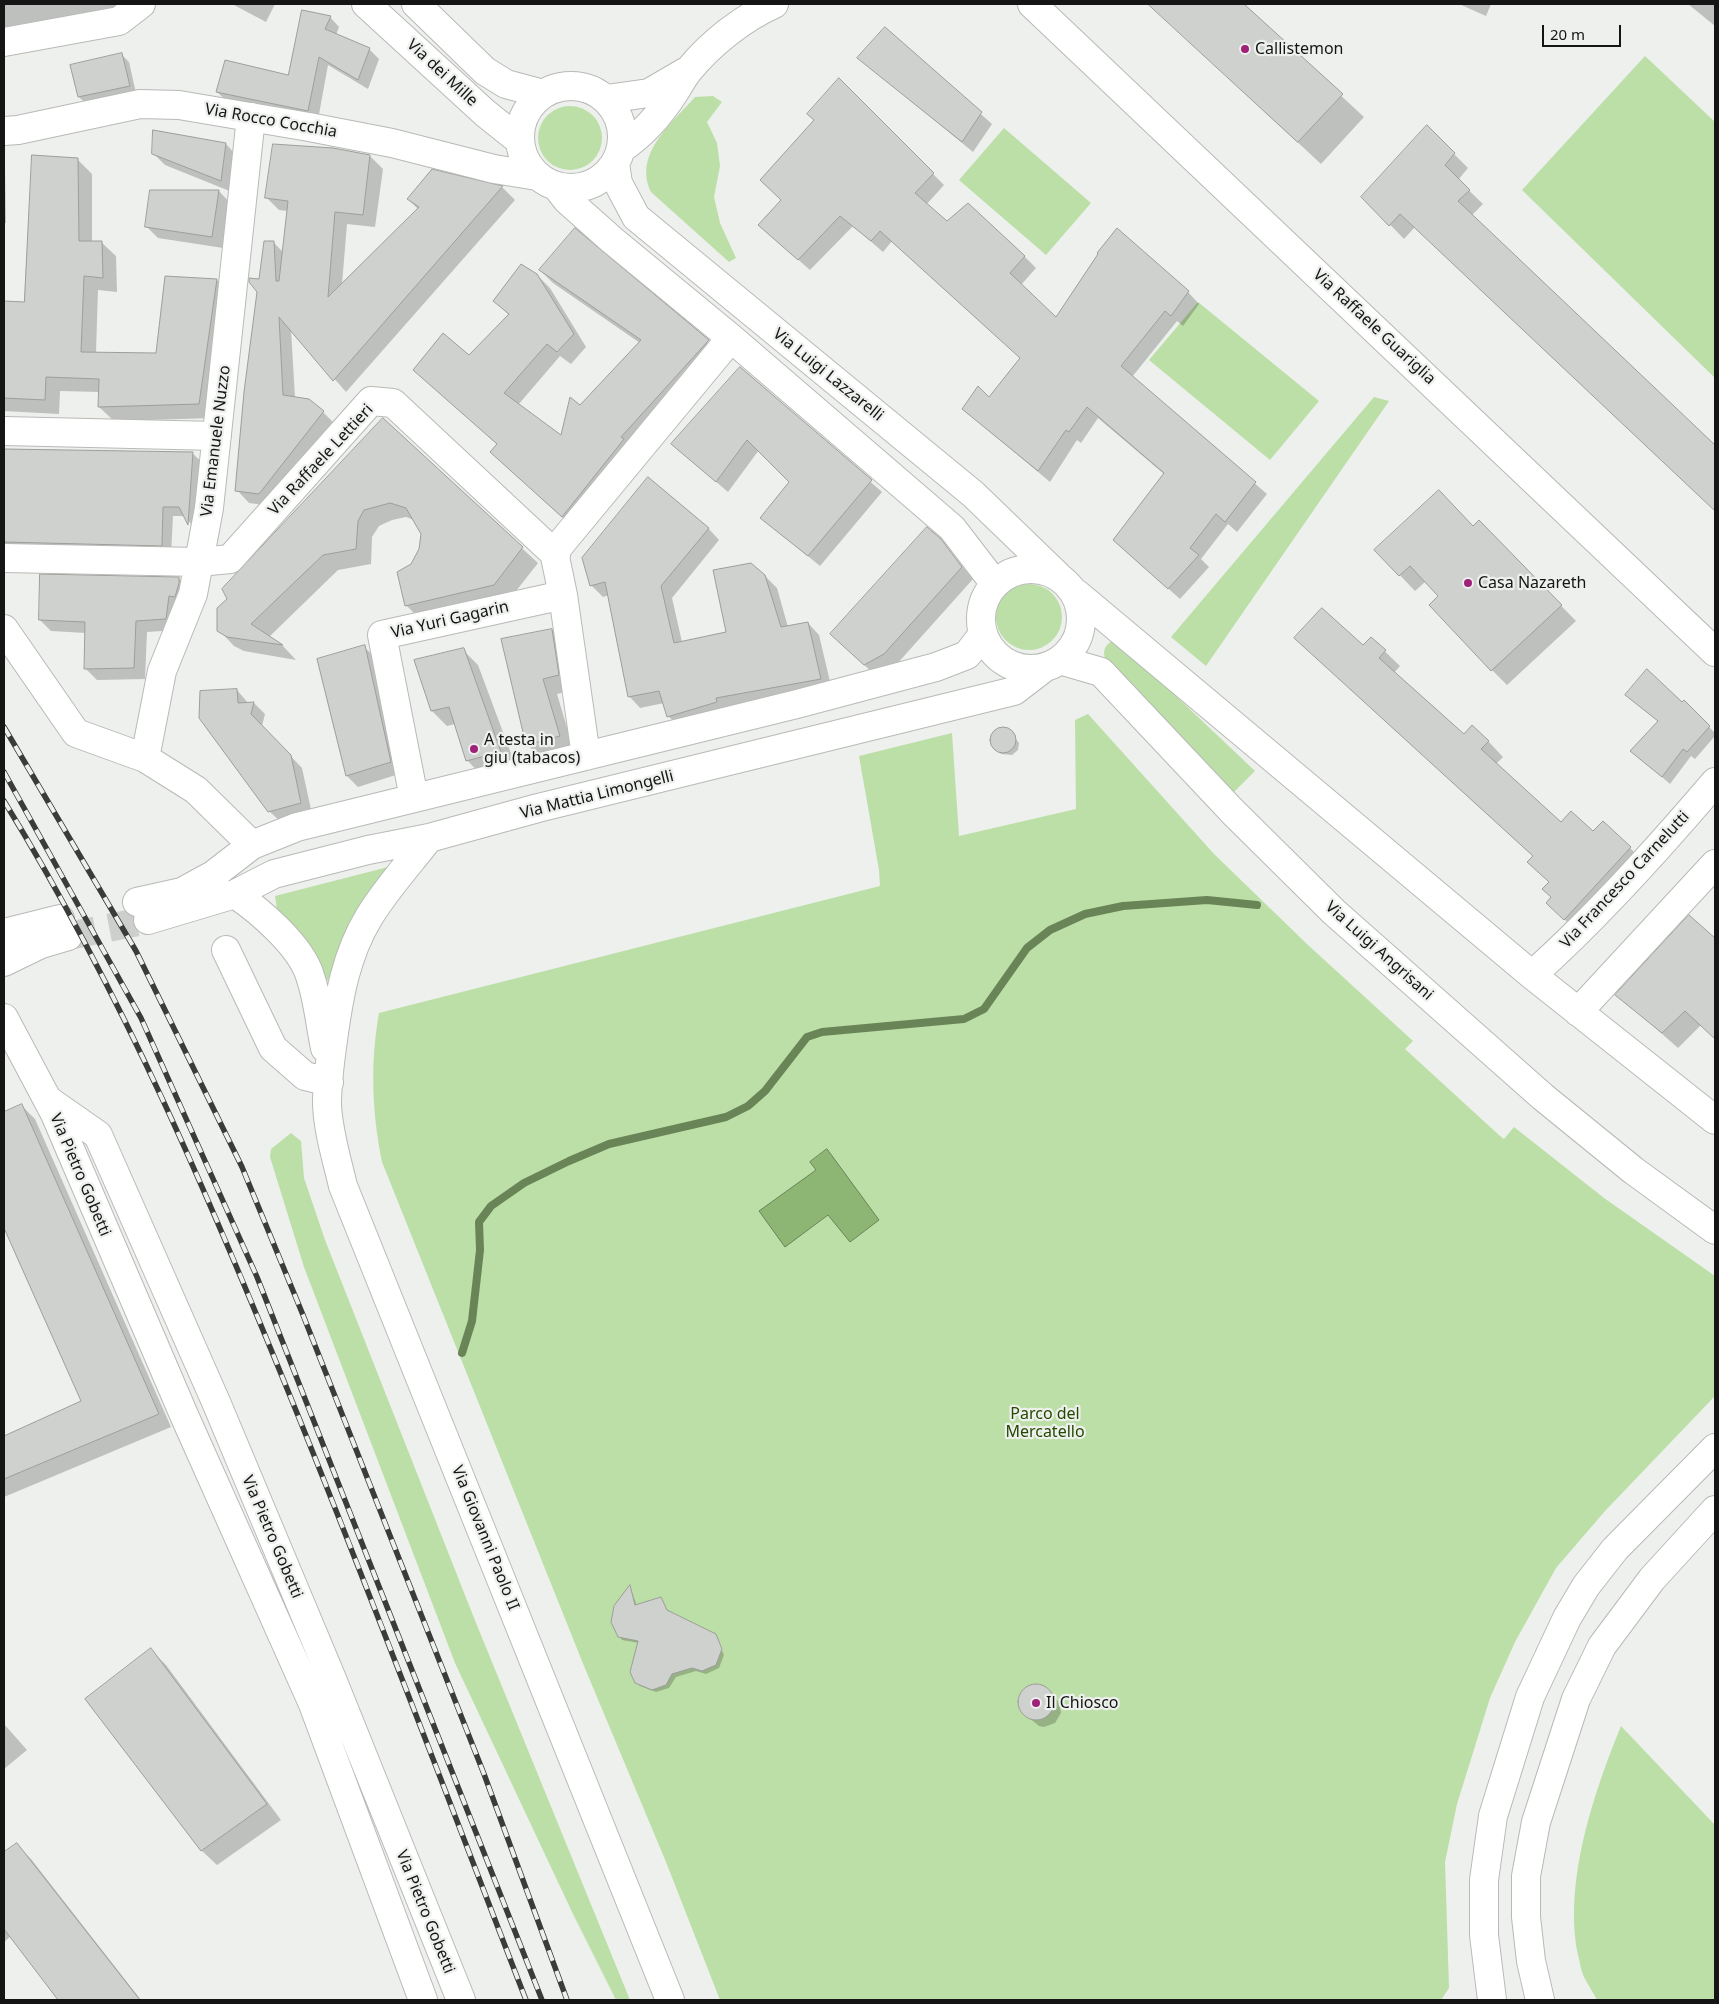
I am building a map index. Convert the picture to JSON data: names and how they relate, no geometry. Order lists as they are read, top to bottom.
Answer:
{
  "streets": {
    "street": [
      "Via dei Mille",
      "Via Rocco Cocchia",
      "Via Raffaele Guariglia",
      "Via Luigi Lazzarelli",
      "Via Emanuele Nuzzo",
      "Via Raffaele Lettieri",
      "Via Yuri Gagarin",
      "Via Mattia Limongelli",
      "Via Francesco Carnelutti",
      "Via Luigi Angrisani",
      "Via Pietro Gobetti",
      "Via Giovanni Paolo II"
    ]
  },
  "crossings": [
    ["Via dei Mille", "Via Rocco Cocchia"],
    ["Via dei Mille", "Via Luigi Lazzarelli"],
    ["Via Rocco Cocchia", "Via Luigi Lazzarelli"],
    ["Via Rocco Cocchia", "Via Emanuele Nuzzo"],
    ["Via Luigi Lazzarelli", "Via Mattia Limongelli"],
    ["Via Luigi Lazzarelli", "Via Luigi Angrisani"],
    ["Via Emanuele Nuzzo", "Via Raffaele Lettieri"],
    ["Via Yuri Gagarin", "Via Mattia Limongelli"],
    ["Via Mattia Limongelli", "Via Luigi Angrisani"],
    ["Via Mattia Limongelli", "Via Giovanni Paolo II"]
  ],
  "parks": ["Parco del Mercatello"],
  "places": [
    "Callistemon",
    "Casa Nazareth",
    "A testa in giu (tabacos)",
    "Il Chiosco"
  ],
  "scale_bar": "20 m"
}
